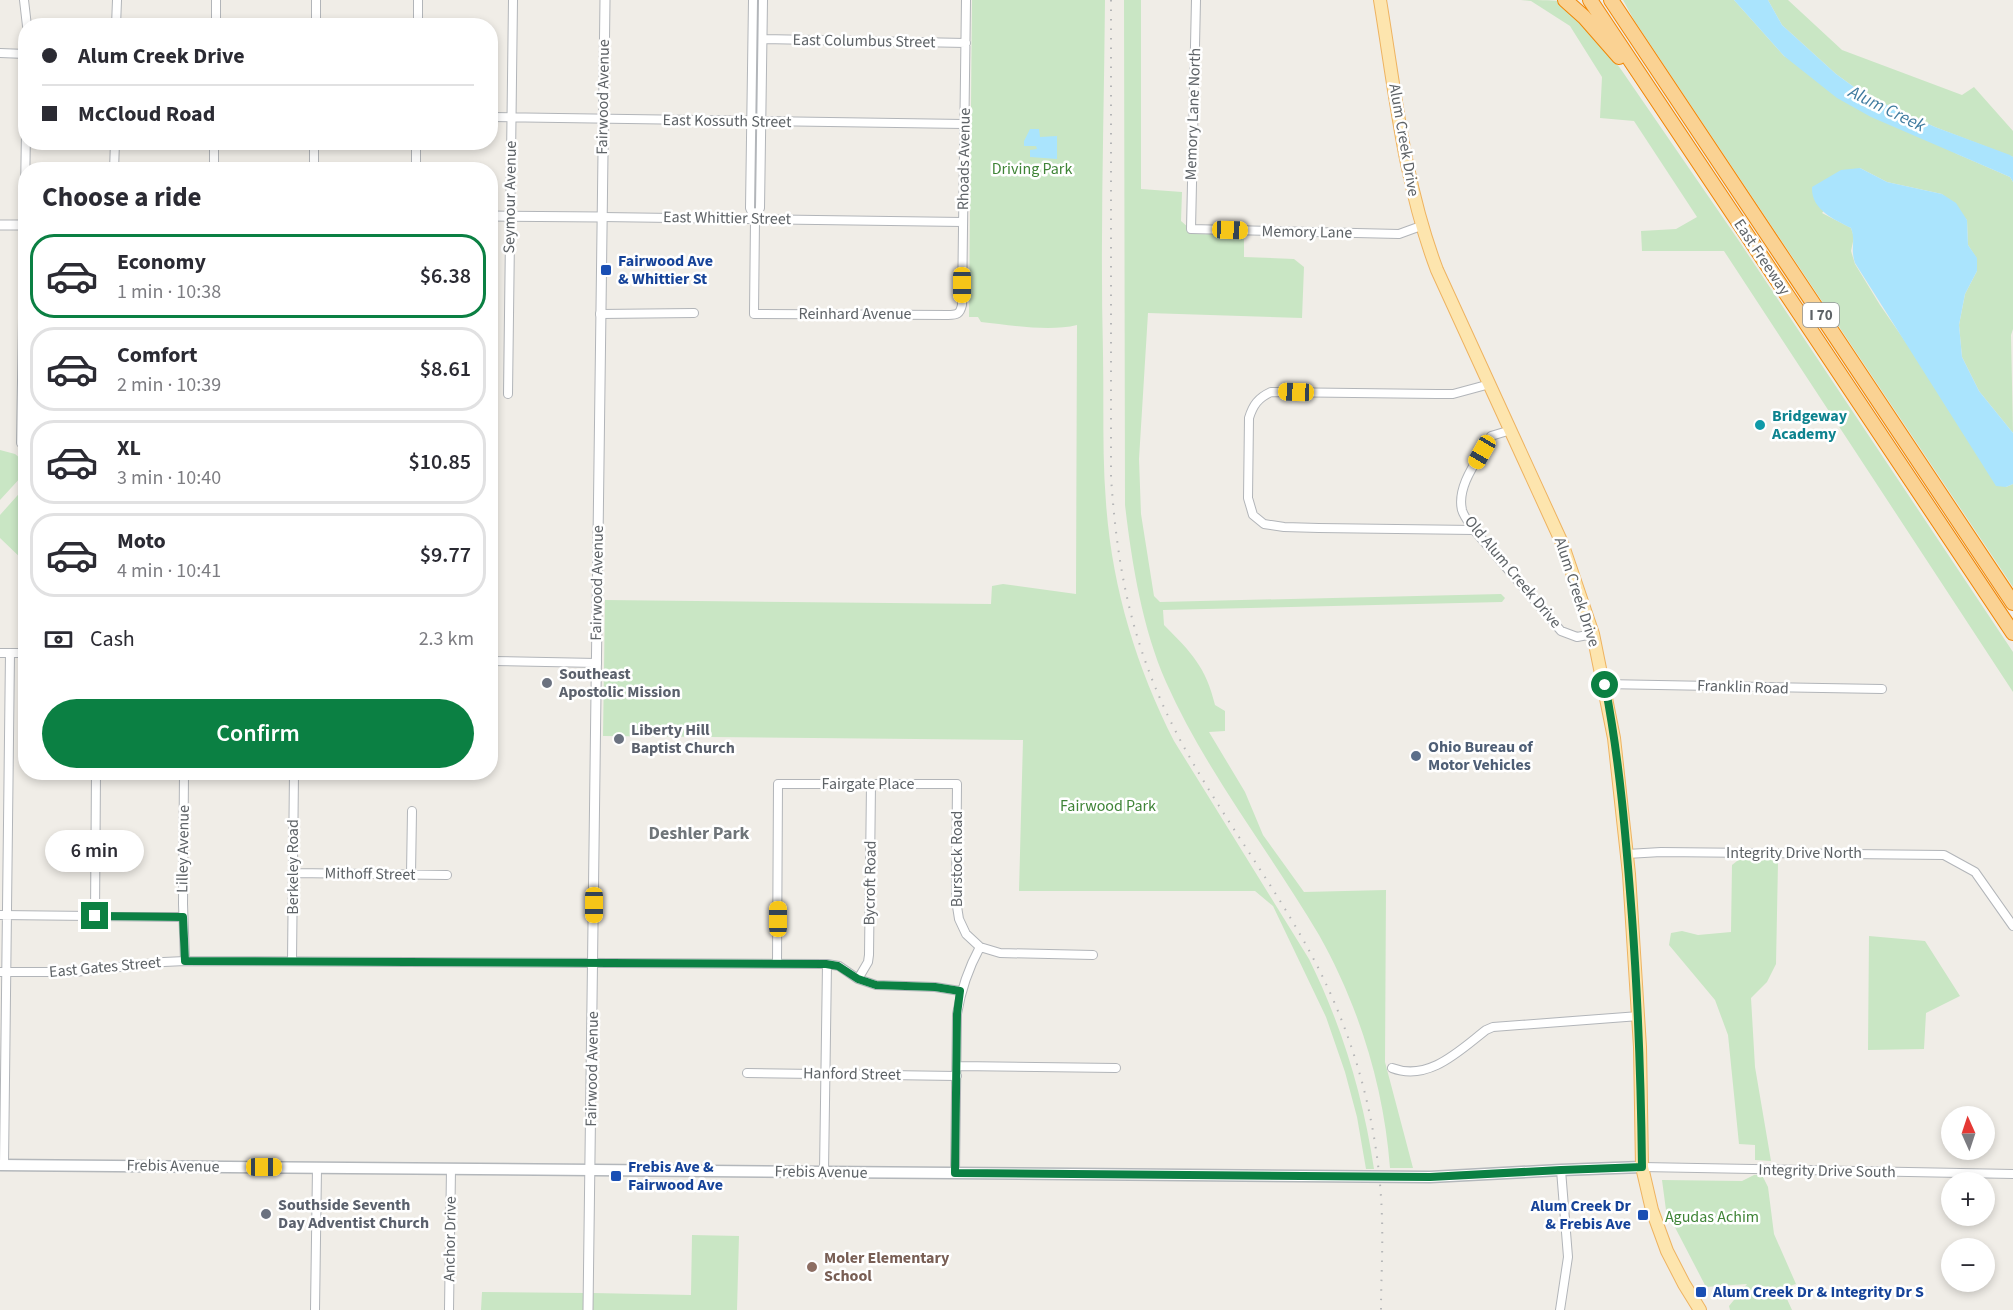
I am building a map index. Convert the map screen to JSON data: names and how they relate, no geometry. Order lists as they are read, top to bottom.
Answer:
{
  "streets": {
    "highway": ["East Freeway", "I 70"],
    "main road": ["Alum Creek Drive", "Frebis Avenue"],
    "street": [
      "East Columbus Street",
      "Fairwood Avenue",
      "Memory Lane North",
      "East Kossuth Street",
      "Rhoads Avenue",
      "Seymour Avenue",
      "East Whittier Street",
      "Memory Lane",
      "Reinhard Avenue",
      "Old Alum Creek Drive",
      "Franklin Road",
      "Fairgate Place",
      "Lilley Avenue",
      "Integrity Drive North",
      "Burstock Road",
      "Berkeley Road",
      "Mithoff Street",
      "Bycroft Road",
      "East Gates Street",
      "Hanford Street",
      "Integrity Drive South",
      "Anchor Drive"
    ]
  },
  "crossings": [
    ["East Columbus Street", "Rhoads Avenue"],
    ["Fairwood Avenue", "East Kossuth Street"],
    ["Fairwood Avenue", "East Whittier Street"],
    ["Fairwood Avenue", "East Gates Street"],
    ["Fairwood Avenue", "Frebis Avenue"],
    ["Memory Lane North", "Memory Lane"],
    ["East Kossuth Street", "Rhoads Avenue"],
    ["East Kossuth Street", "Seymour Avenue"],
    ["Alum Creek Drive", "Memory Lane"],
    ["Alum Creek Drive", "Old Alum Creek Drive"],
    ["Alum Creek Drive", "Franklin Road"],
    ["Alum Creek Drive", "Integrity Drive North"],
    ["Alum Creek Drive", "Frebis Avenue"],
    ["Alum Creek Drive", "Integrity Drive South"],
    ["Rhoads Avenue", "East Whittier Street"],
    ["Rhoads Avenue", "Reinhard Avenue"],
    ["Seymour Avenue", "East Whittier Street"],
    ["East Whittier Street", "Reinhard Avenue"],
    ["Fairgate Place", "Burstock Road"],
    ["Fairgate Place", "Bycroft Road"],
    ["Fairgate Place", "East Gates Street"],
    ["Lilley Avenue", "East Gates Street"],
    ["Berkeley Road", "Mithoff Street"],
    ["Berkeley Road", "East Gates Street"],
    ["Bycroft Road", "East Gates Street"],
    ["Frebis Avenue", "Integrity Drive South"],
    ["Frebis Avenue", "Anchor Drive"]
  ],
  "districts": ["Deshler Park"],
  "water": ["Alum Creek"],
  "parks": ["Driving Park", "Fairwood Park", "Agudas Achim"],
  "places": {
    "transit": [
      "Fairwood Ave & Whittier St",
      "Frebis Ave & Fairwood Ave",
      "Alum Creek Dr & Frebis Ave",
      "Alum Creek Dr & Integrity Dr S"
    ],
    "other": [
      "Bridgeway Academy",
      "Southeast Apostolic Mission",
      "Liberty Hill Baptist Church",
      "Ohio Bureau of Motor Vehicles",
      "Southside Seventh Day Adventist Church",
      "Moler Elementary School"
    ]
  },
  "north": "top",
  "page": {
    "banner": ["Alum Creek Drive", "McCloud Road"],
    "heading": "Choose a ride",
    "list": [
      {
        "name": "Economy",
        "note": "1 min · 10:38",
        "value": "$6.38"
      },
      {
        "name": "Comfort",
        "note": "2 min · 10:39",
        "value": "$8.61"
      },
      {
        "name": "XL",
        "note": "3 min · 10:40",
        "value": "$10.85"
      },
      {
        "name": "Moto",
        "note": "4 min · 10:41",
        "value": "$9.77"
      }
    ],
    "pay": ["Cash", "2.3 km"],
    "buttons": "Confirm",
    "bubble": "6 min",
    "map_buttons": ["+", "−"]
  }
}
